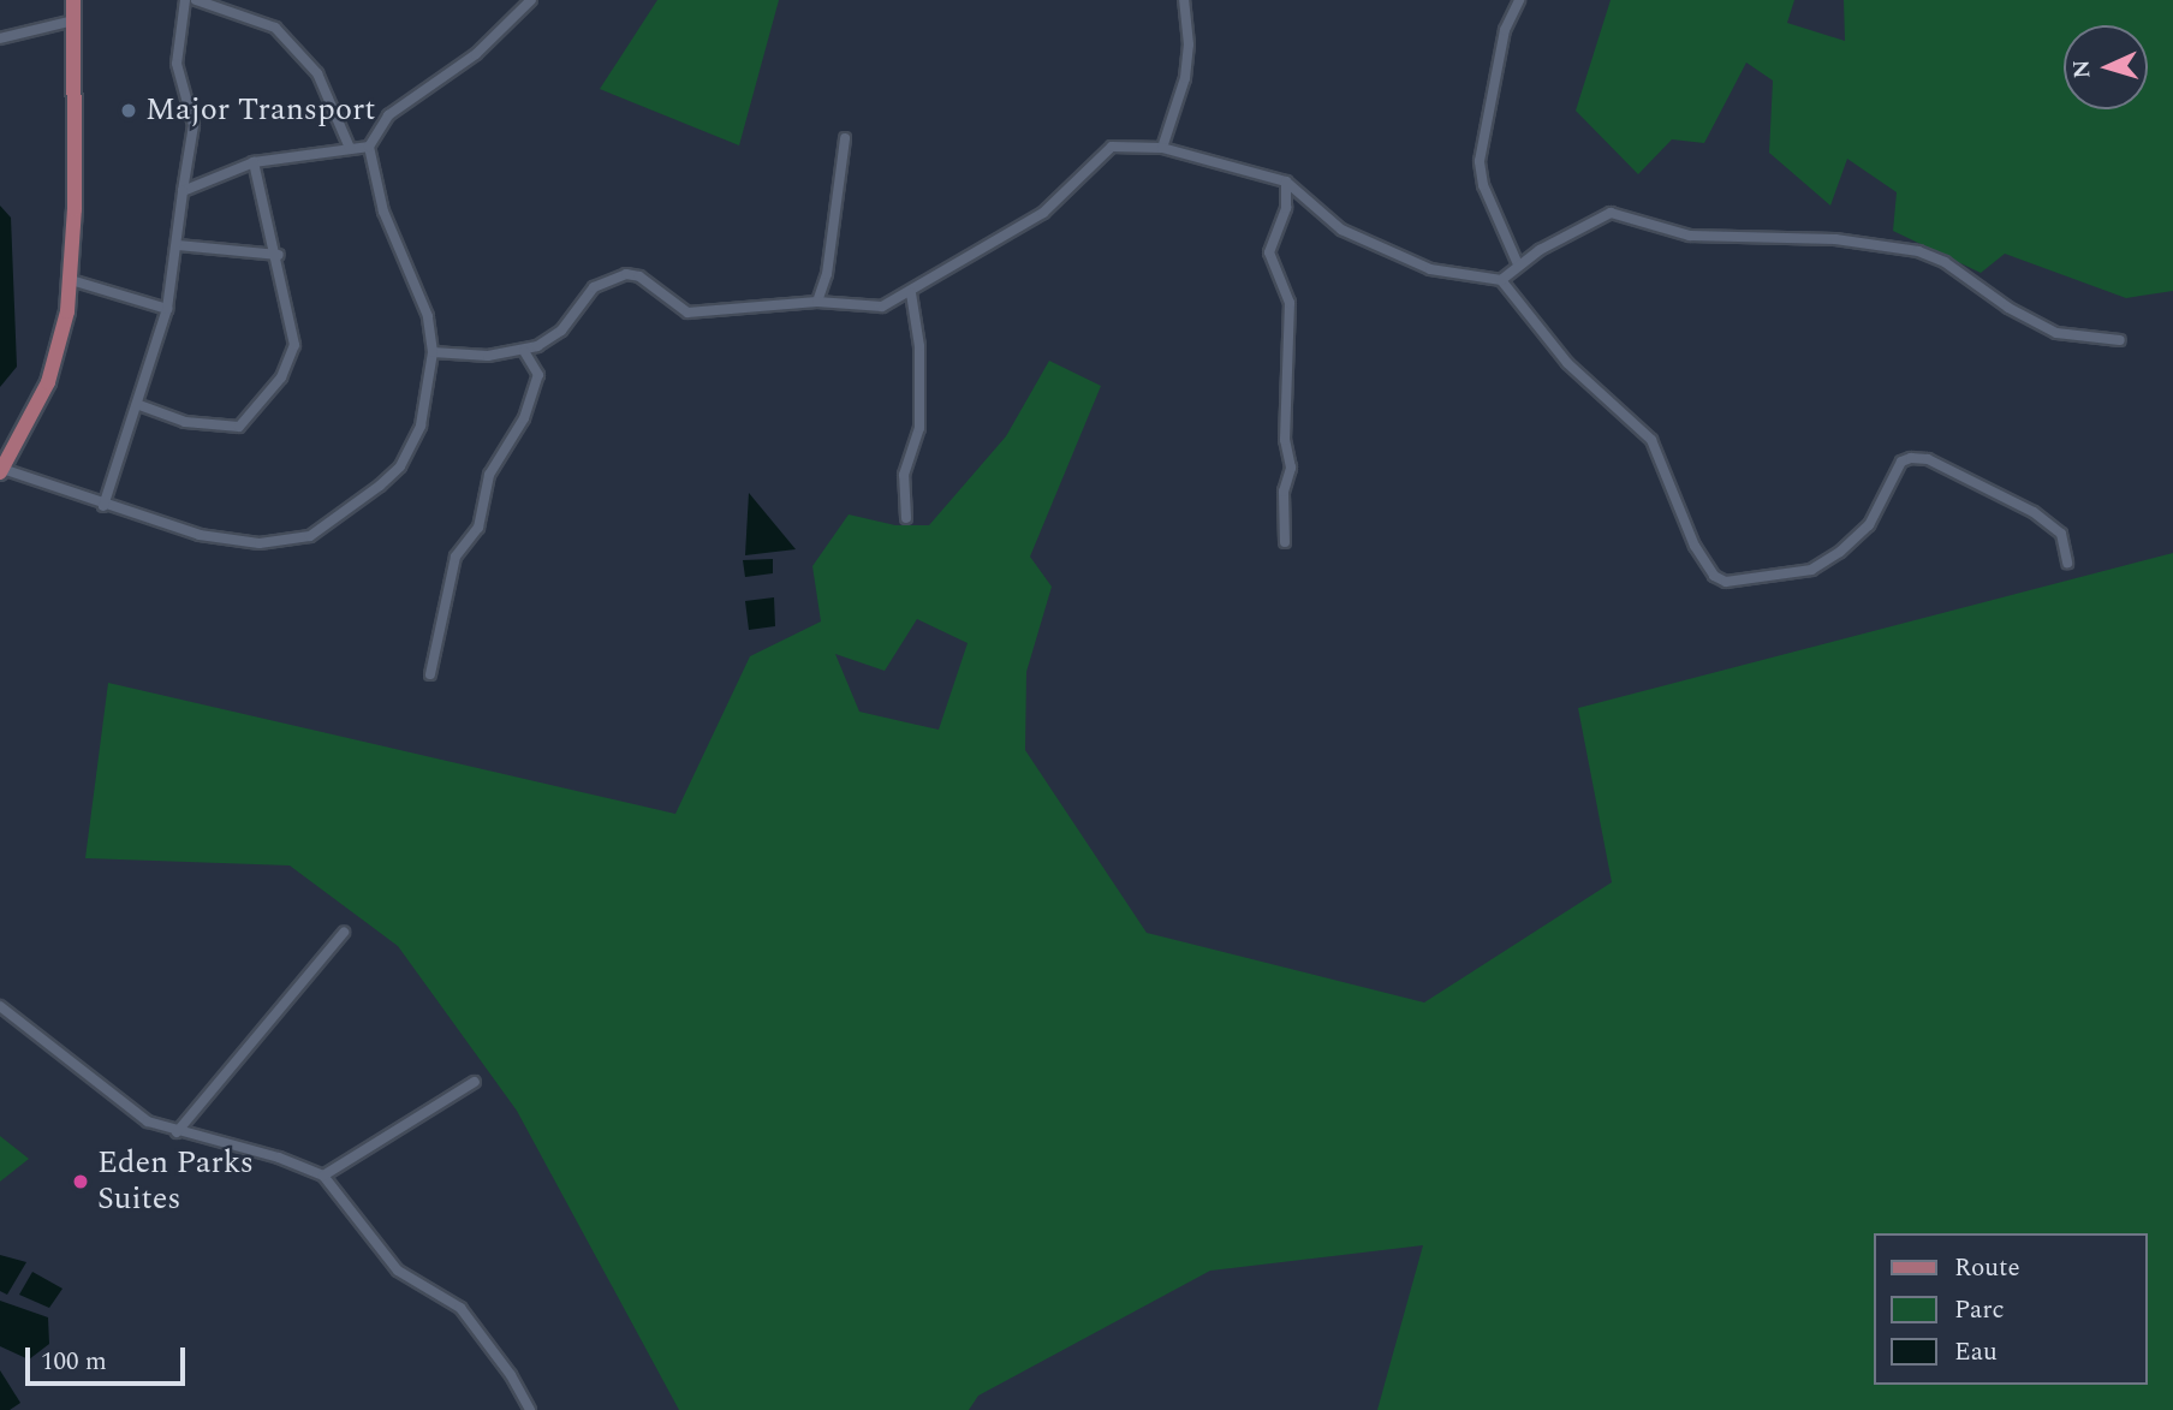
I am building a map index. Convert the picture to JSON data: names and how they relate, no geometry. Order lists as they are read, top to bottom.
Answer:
{
  "places": ["Major Transport", "Eden Parks Suites"],
  "legend": ["Route", "Parc", "Eau"],
  "scale_bar": "100 m",
  "north": "left"
}
